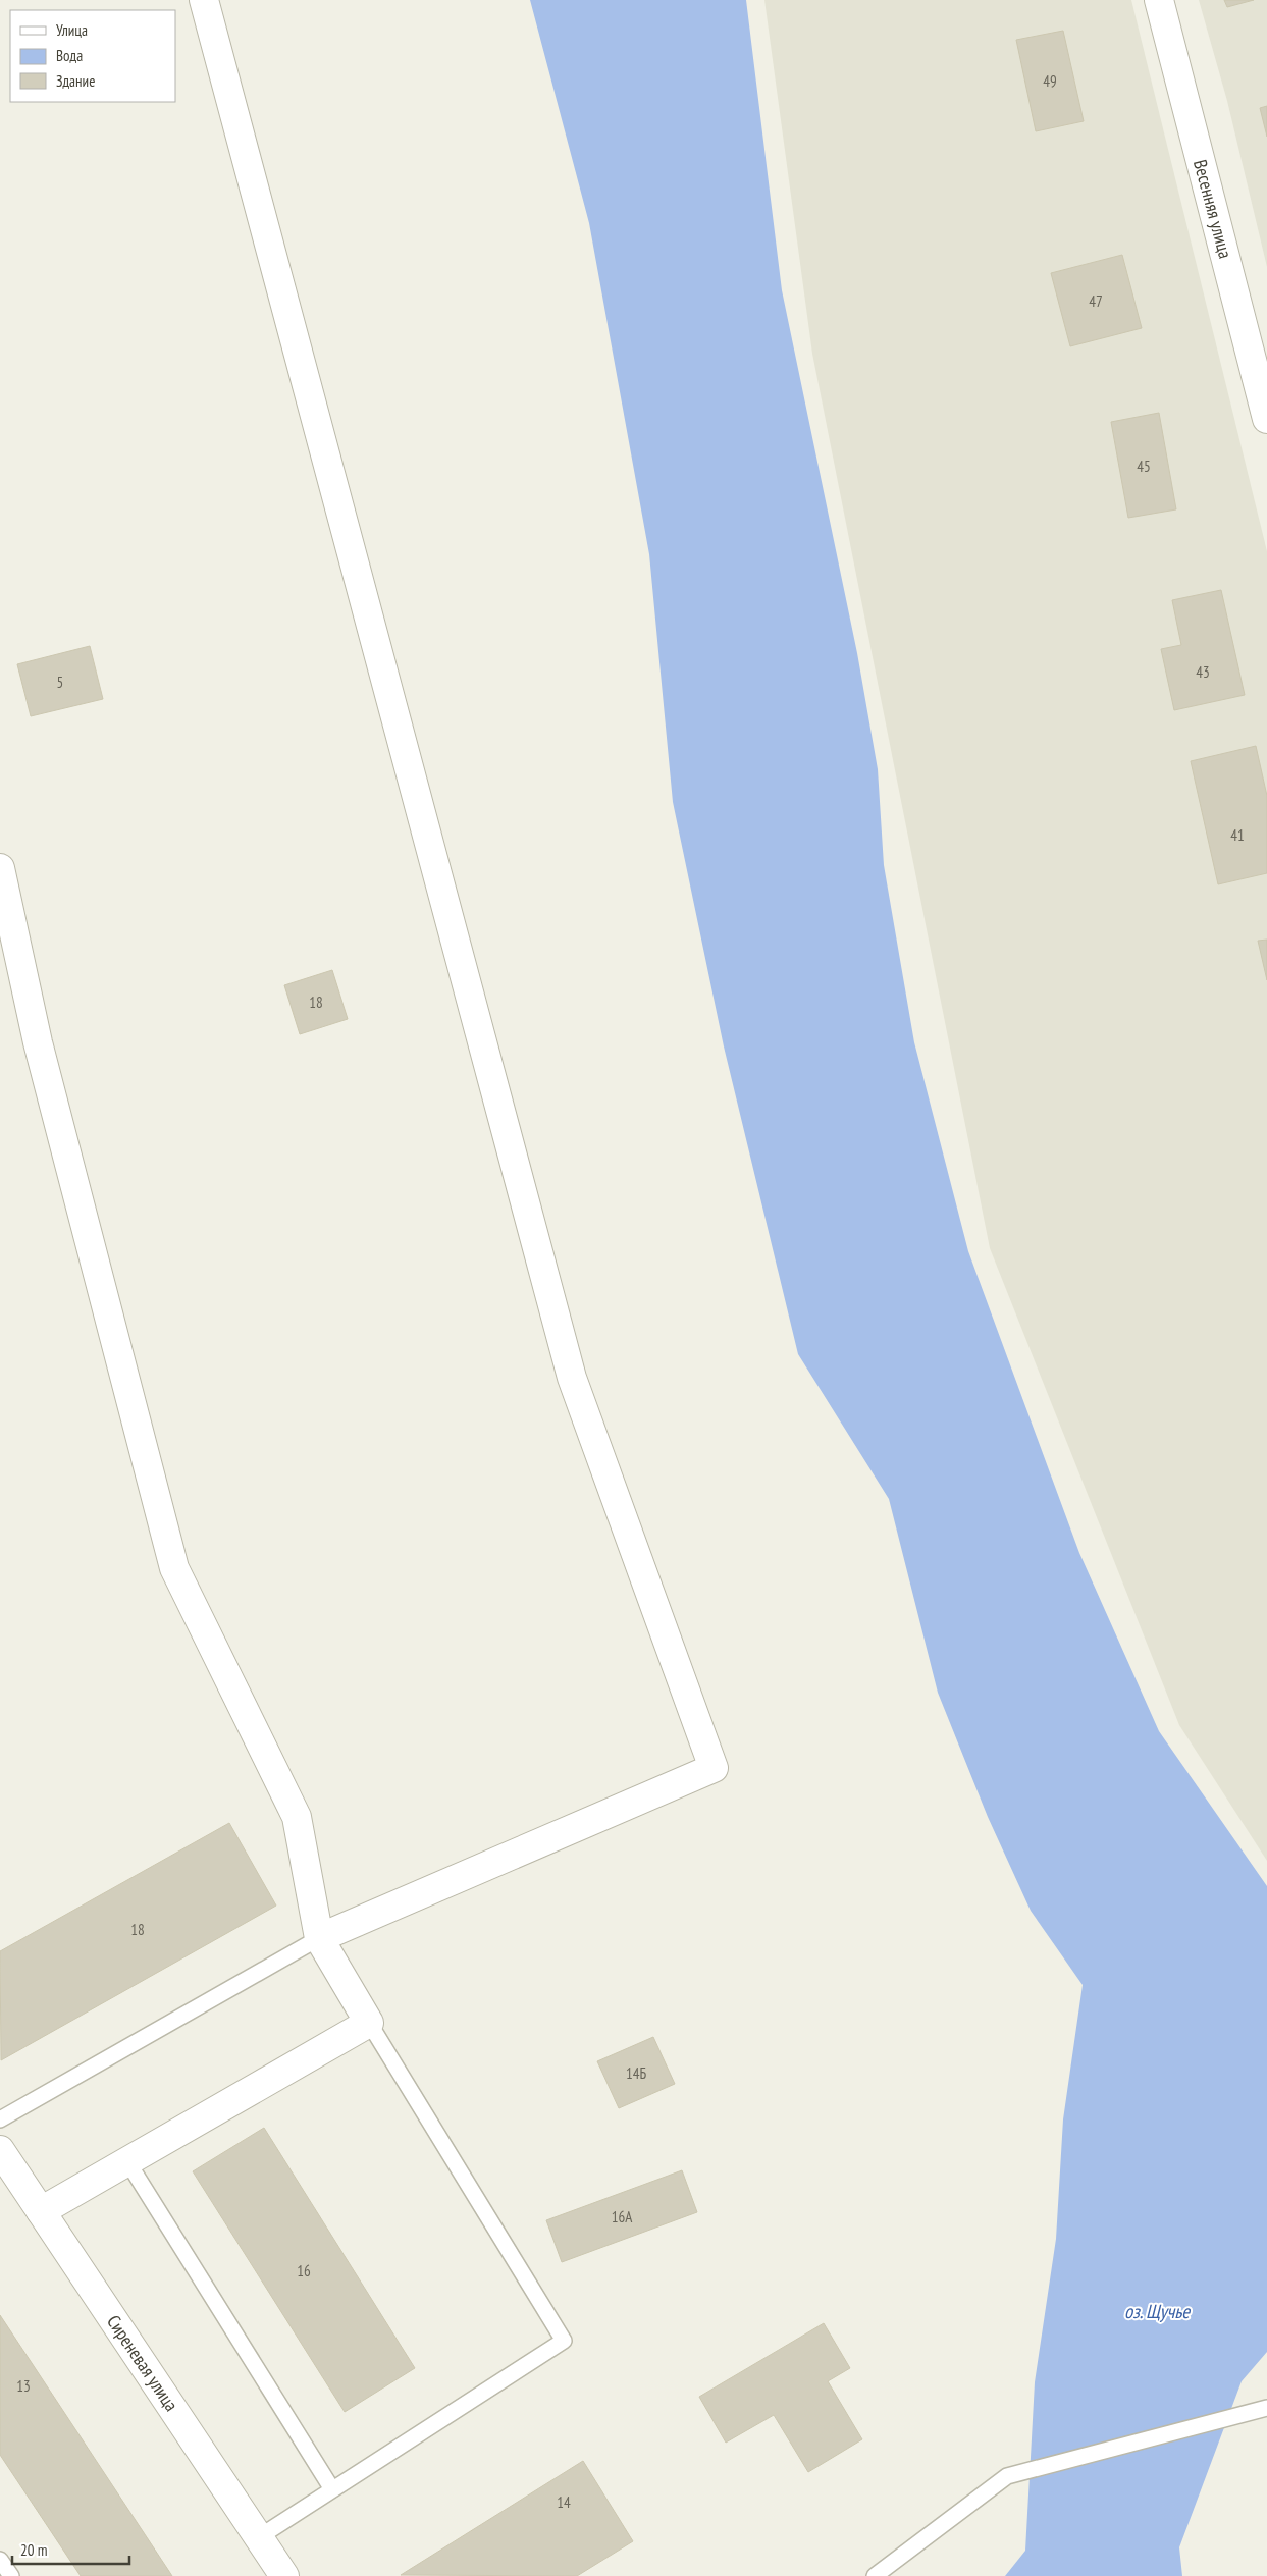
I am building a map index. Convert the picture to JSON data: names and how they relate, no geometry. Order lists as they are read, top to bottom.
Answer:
{
  "streets": {
    "street": ["Весенняя улица", "Сиреневая улица"]
  },
  "water": ["оз. Щучье"],
  "house_numbers": [
    "49",
    "47",
    "45",
    "43",
    "5",
    "41",
    "18",
    "18",
    "14Б",
    "16А",
    "16",
    "13",
    "14"
  ],
  "legend": ["Улица", "Вода", "Здание"],
  "scale_bar": "20 m"
}
